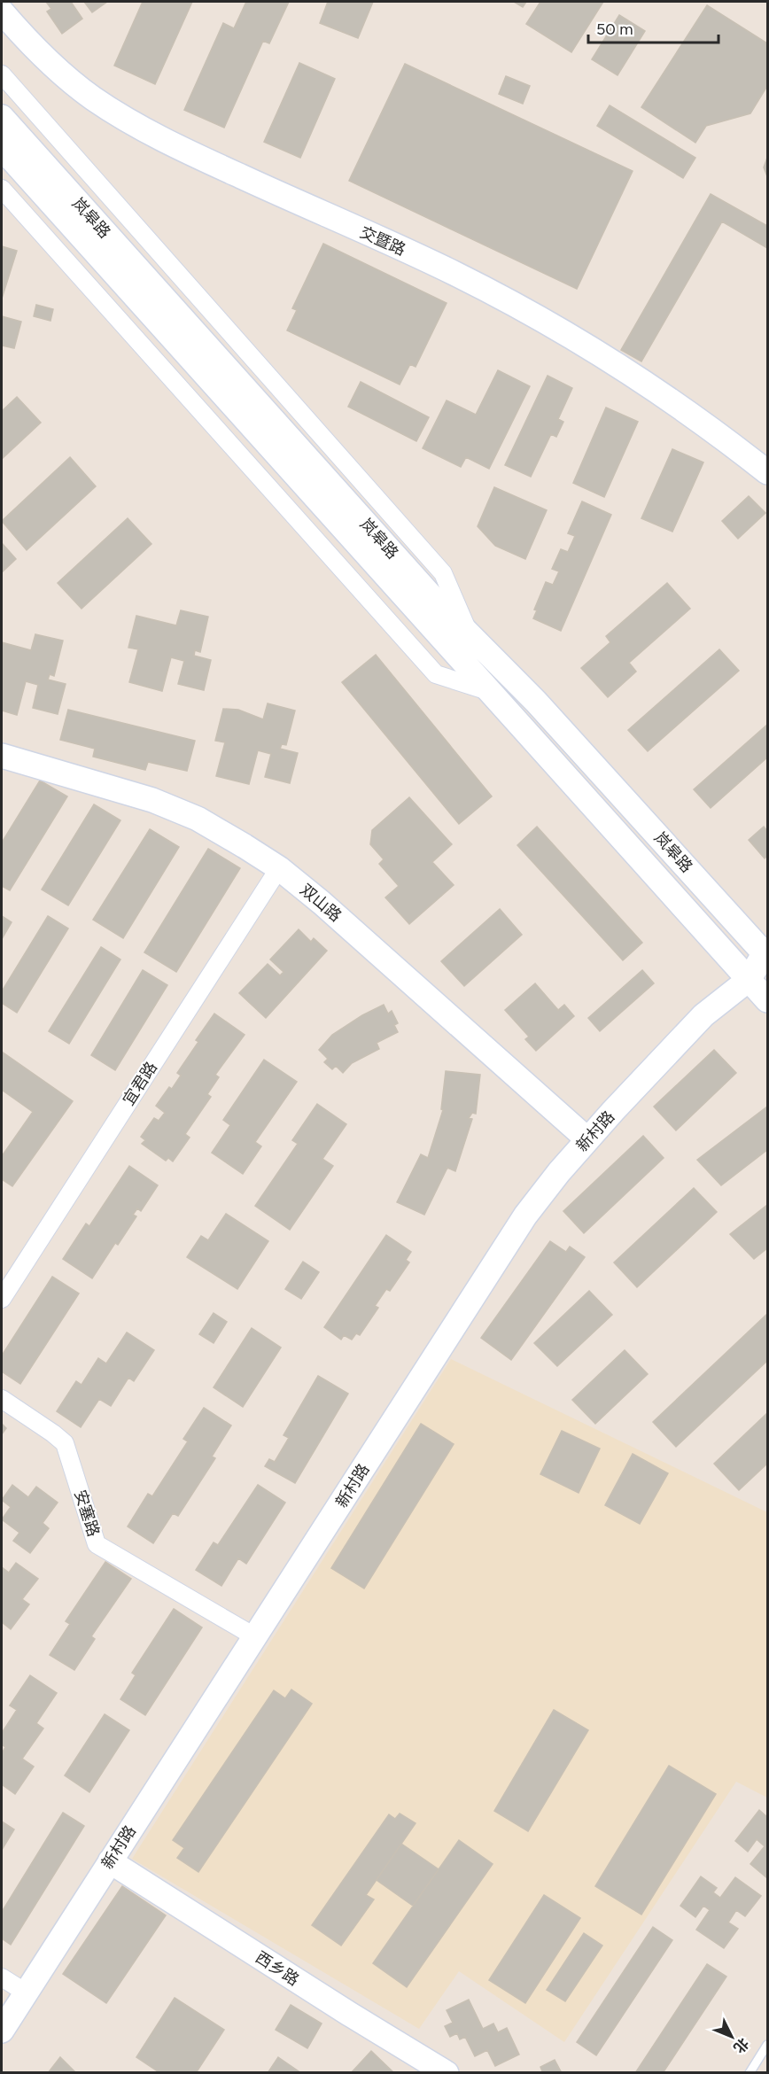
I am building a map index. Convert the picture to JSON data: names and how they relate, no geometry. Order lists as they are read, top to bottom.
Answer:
{
  "streets": {
    "main road": [
      "岚皋路",
      "交暨路",
      "双山路",
      "新村路",
      "西乡路"
    ],
    "street": ["宜君路", "安塞路"]
  },
  "crossings": [
    ["岚皋路", "新村路"],
    ["双山路", "宜君路"],
    ["双山路", "新村路"],
    ["新村路", "安塞路"],
    ["新村路", "西乡路"]
  ],
  "scale_bar": "50 m",
  "north": "bottom right"
}
